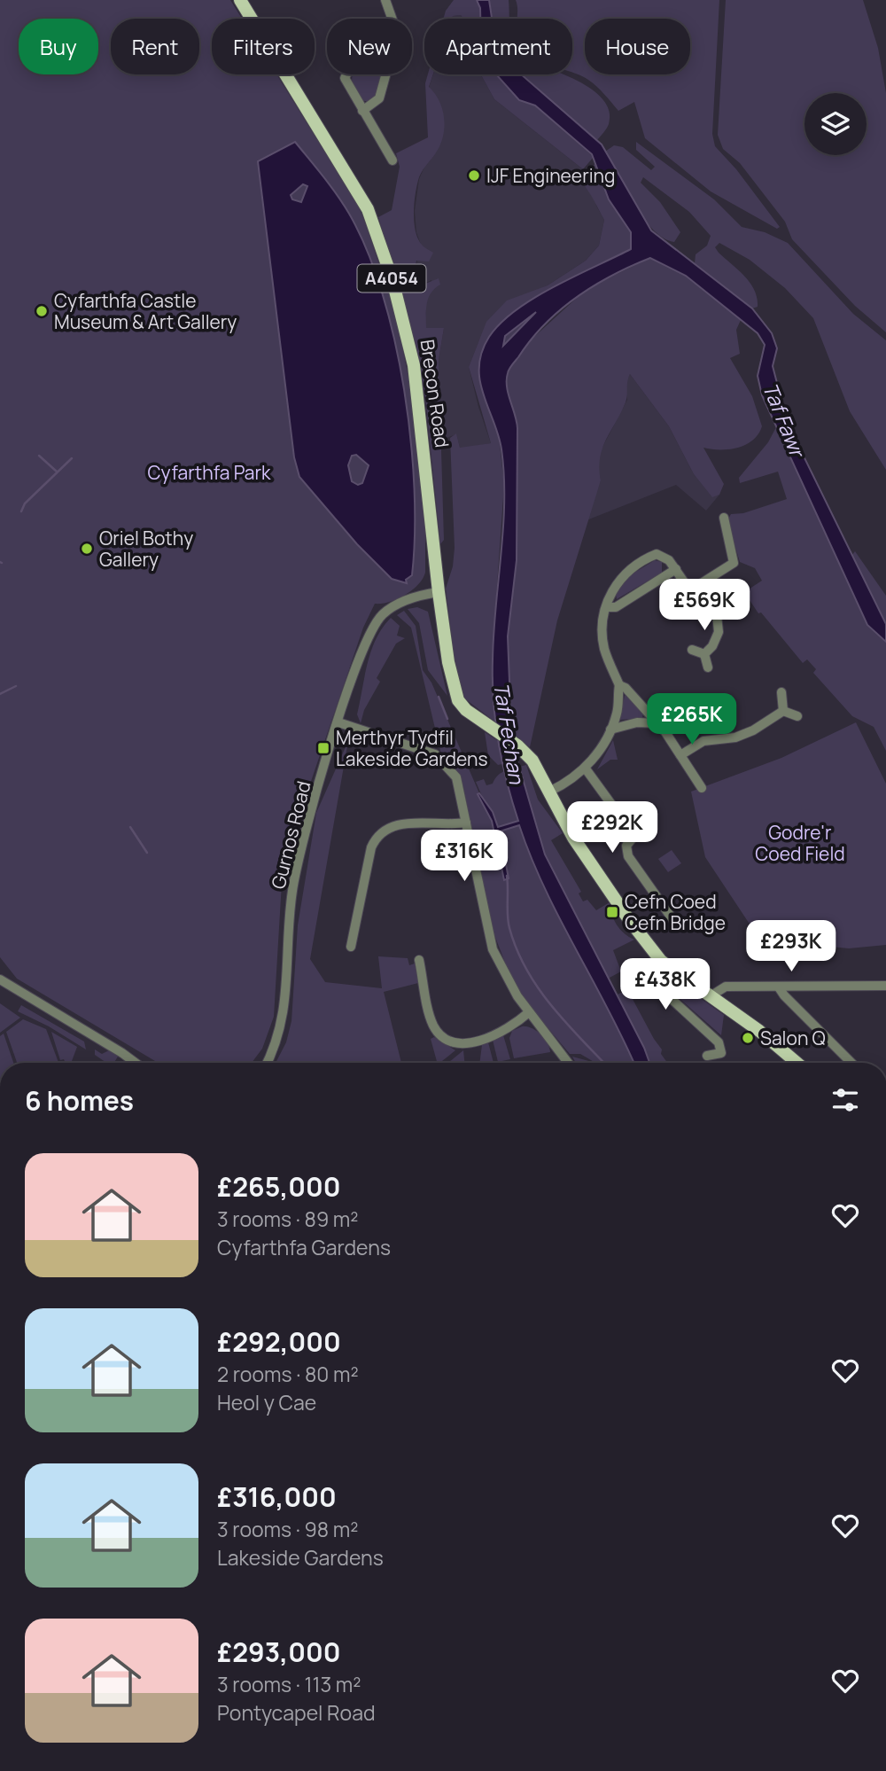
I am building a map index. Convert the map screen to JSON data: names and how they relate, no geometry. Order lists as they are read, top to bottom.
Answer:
{
  "streets": {
    "main road": ["A4054", "Brecon Road"],
    "street": ["Gurnos Road"]
  },
  "crossings": [
    ["A4054", "Brecon Road"],
    ["Brecon Road", "Gurnos Road"]
  ],
  "water": ["Taf Fawr", "Taf Fechan"],
  "parks": ["Cyfarthfa Park", "Godre'r Coed Field"],
  "places": {
    "other": [
      "IJF Engineering",
      "Cyfarthfa Castle Museum & Art Gallery",
      "Oriel Bothy Gallery",
      "Salon Q"
    ],
    "transit": ["Merthyr Tydfil Lakeside Gardens", "Cefn Coed Cefn Bridge"]
  },
  "page": {
    "chip": [
      "Buy",
      "Rent",
      "Filters",
      "New",
      "Apartment",
      "House"
    ],
    "price": [
      "£569K",
      "£265K",
      "£292K",
      "£316K",
      "£293K",
      "£438K"
    ],
    "heading": "6 homes",
    "list": [
      {
        "name": "£265,000",
        "note": "3 rooms · 89 m² · Cyfarthfa Gardens"
      },
      {
        "name": "£292,000",
        "note": "2 rooms · 80 m² · Heol y Cae"
      },
      {
        "name": "£316,000",
        "note": "3 rooms · 98 m² · Lakeside Gardens"
      },
      {
        "name": "£293,000",
        "note": "3 rooms · 113 m² · Pontycapel Road"
      }
    ]
  }
}
